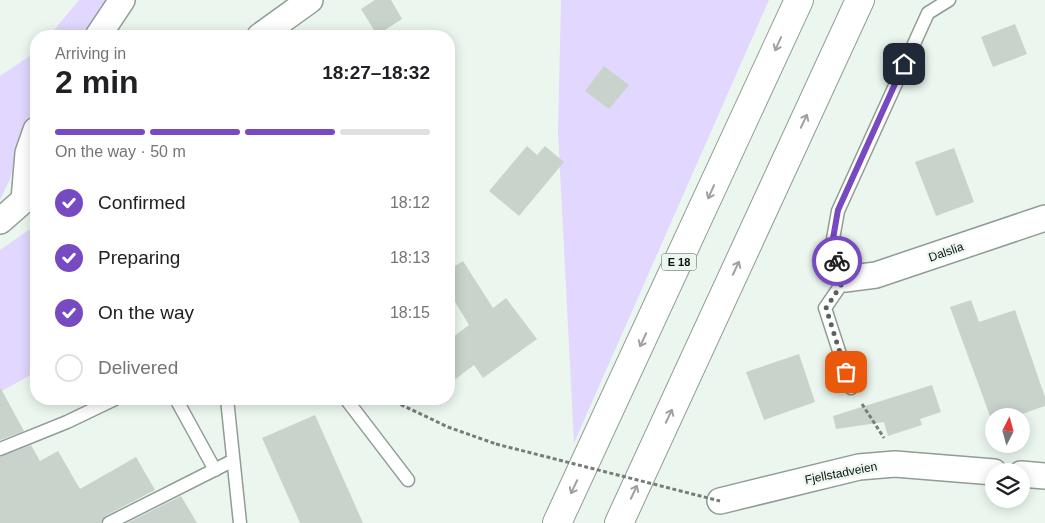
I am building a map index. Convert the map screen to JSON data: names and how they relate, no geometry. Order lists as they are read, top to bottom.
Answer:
{
  "streets": {
    "highway": ["E 18"],
    "street": ["Dalslia", "Fjellstadveien"]
  },
  "north": "top",
  "page": {
    "heading": ["2 min", "Arriving in", "18:27–18:32"],
    "bar": "On the way · 50 m",
    "list": [
      ["Confirmed", "18:12"],
      ["Preparing", "18:13"],
      ["On the way", "18:15"],
      "Delivered"
    ]
  }
}
